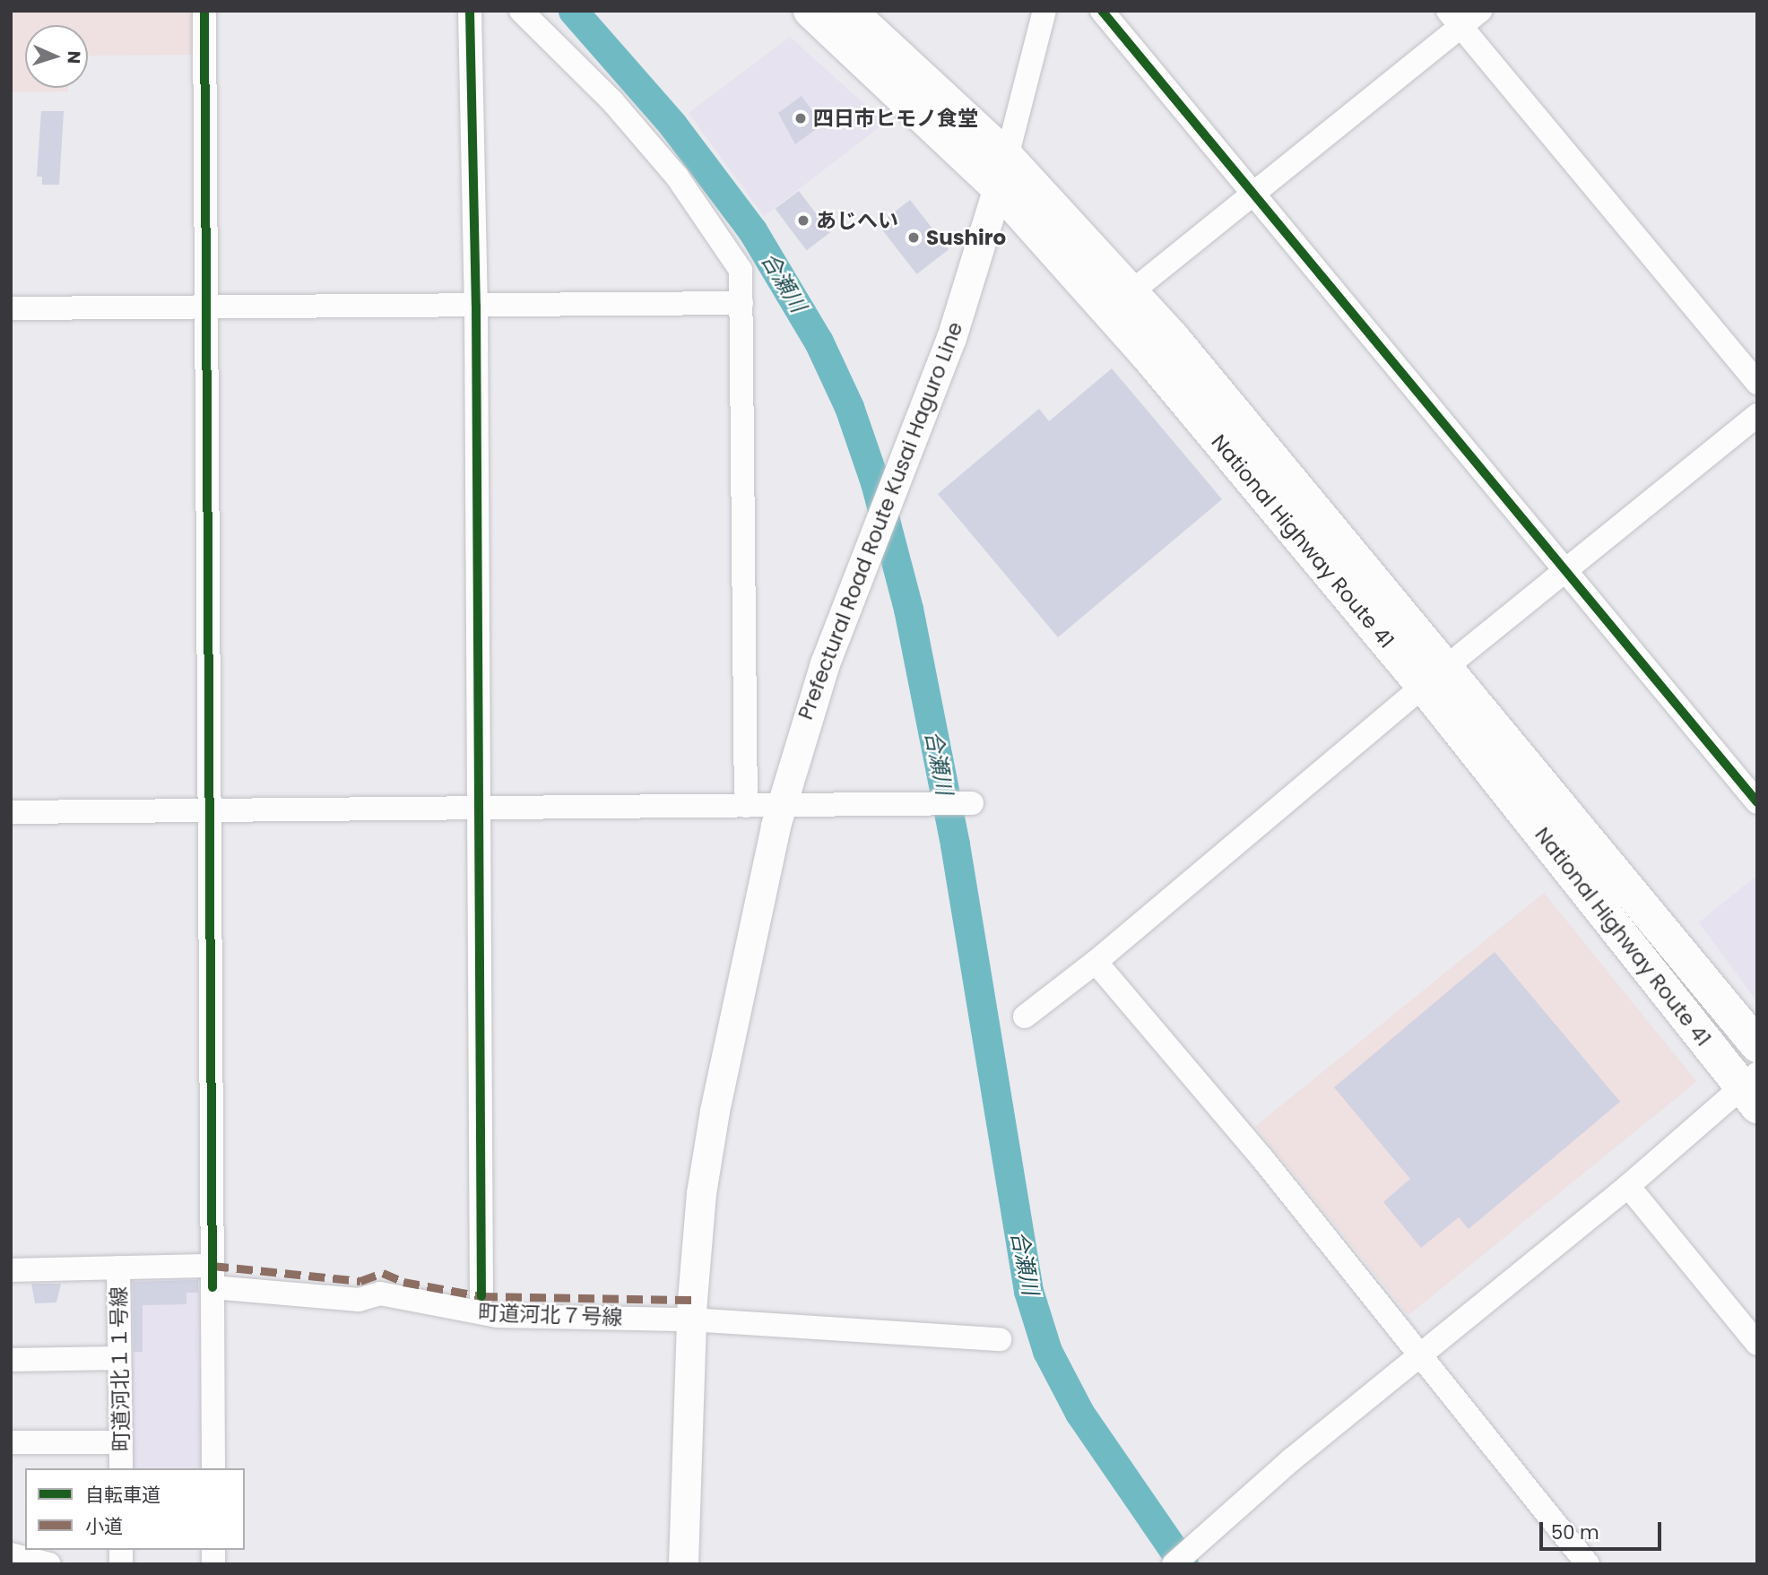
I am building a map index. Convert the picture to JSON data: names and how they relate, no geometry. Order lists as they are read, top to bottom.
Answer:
{
  "streets": {
    "highway": ["National Highway Route 41"],
    "main road": ["Prefectural Road Route Kusai Haguro Line"],
    "street": ["町道河北７号線", "町道河北１１号線"]
  },
  "crossings": [
    ["Prefectural Road Route Kusai Haguro Line", "National Highway Route 41"],
    ["Prefectural Road Route Kusai Haguro Line", "町道河北７号線"],
    ["町道河北７号線", "町道河北１１号線"]
  ],
  "water": ["合瀬川"],
  "places": ["四日市ヒモノ食堂", "あじへい", "Sushiro"],
  "legend": ["自転車道", "小道"],
  "scale_bar": "50 m",
  "north": "right"
}
